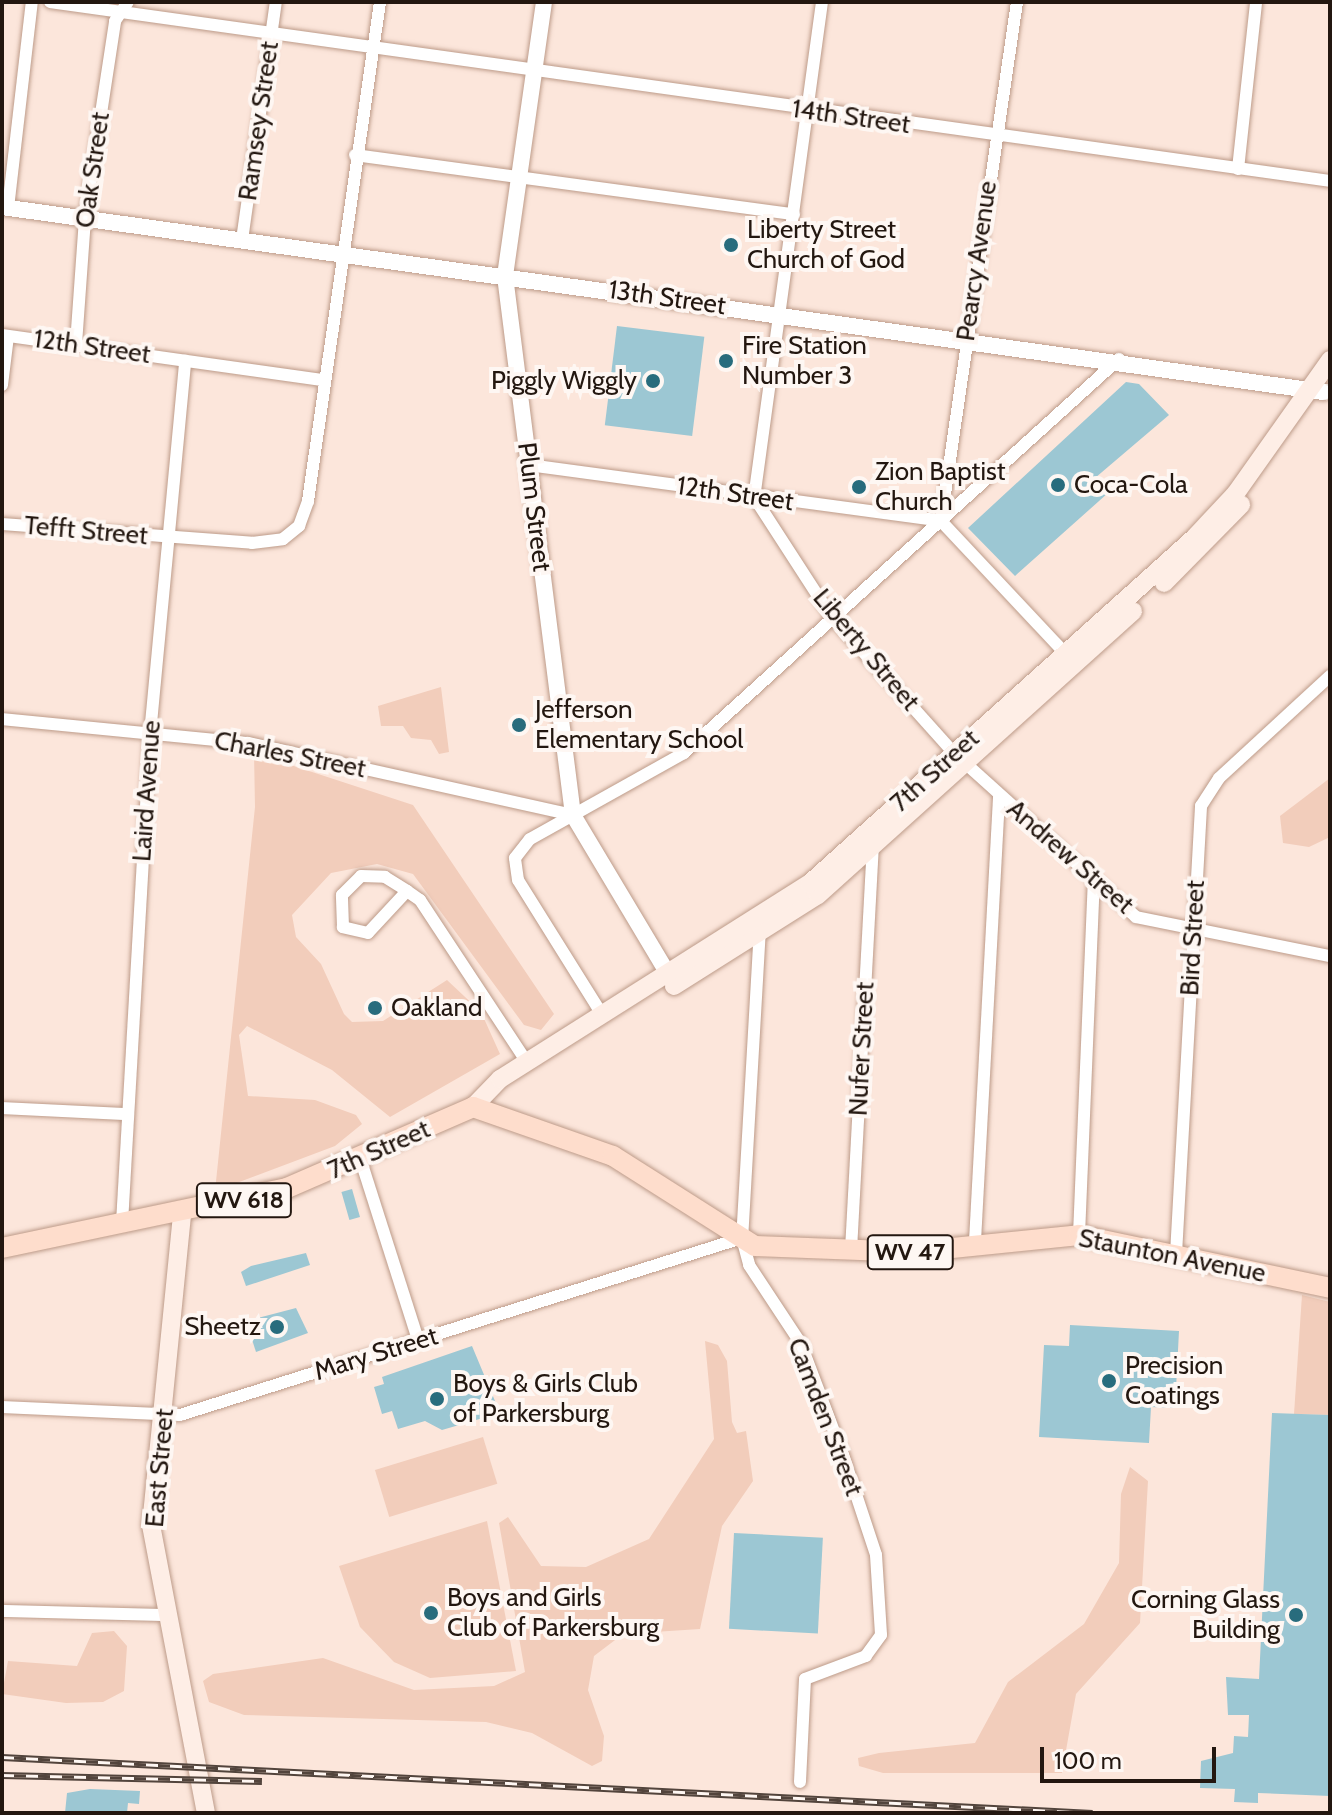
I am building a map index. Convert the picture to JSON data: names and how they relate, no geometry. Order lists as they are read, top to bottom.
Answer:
{
  "streets": {
    "main road": [
      "7th Street",
      "WV 618",
      "WV 47",
      "Staunton Avenue",
      "East Street"
    ],
    "street": [
      "14th Street",
      "Ramsey Street",
      "Oak Street",
      "Pearcy Avenue",
      "13th Street",
      "12th Street",
      "Plum Street",
      "Tefft Street",
      "Liberty Street",
      "Charles Street",
      "Laird Avenue",
      "Andrew Street",
      "Bird Street",
      "Nufer Street",
      "Mary Street",
      "Camden Street"
    ]
  },
  "crossings": [
    ["14th Street", "Ramsey Street"],
    ["14th Street", "Oak Street"],
    ["14th Street", "Pearcy Avenue"],
    ["14th Street", "Plum Street"],
    ["14th Street", "Tefft Street"],
    ["Ramsey Street", "13th Street"],
    ["Oak Street", "13th Street"],
    ["Oak Street", "12th Street"],
    ["Pearcy Avenue", "13th Street"],
    ["Pearcy Avenue", "12th Street"],
    ["13th Street", "Plum Street"],
    ["13th Street", "Tefft Street"],
    ["13th Street", "7th Street"],
    ["12th Street", "Plum Street"],
    ["12th Street", "Tefft Street"],
    ["12th Street", "Liberty Street"],
    ["12th Street", "Laird Avenue"],
    ["Plum Street", "Charles Street"],
    ["Plum Street", "7th Street"],
    ["Tefft Street", "Laird Avenue"],
    ["Liberty Street", "7th Street"],
    ["Liberty Street", "Andrew Street"],
    ["Charles Street", "Laird Avenue"],
    ["7th Street", "Laird Avenue"],
    ["7th Street", "Nufer Street"],
    ["7th Street", "Staunton Avenue"],
    ["7th Street", "Camden Street"],
    ["7th Street", "East Street"],
    ["Andrew Street", "Bird Street"],
    ["Bird Street", "Staunton Avenue"],
    ["Nufer Street", "Staunton Avenue"],
    ["Staunton Avenue", "Mary Street"],
    ["Staunton Avenue", "Camden Street"],
    ["Mary Street", "Camden Street"],
    ["Mary Street", "East Street"]
  ],
  "places": [
    "Liberty Street Church of God",
    "Fire Station Number 3",
    "Piggly Wiggly",
    "Coca-Cola",
    "Zion Baptist Church",
    "Jefferson Elementary School",
    "Oakland",
    "Sheetz",
    "Precision Coatings",
    "Boys & Girls Club of Parkersburg",
    "Boys and Girls Club of Parkersburg",
    "Corning Glass Building"
  ],
  "scale_bar": "100 m"
}
